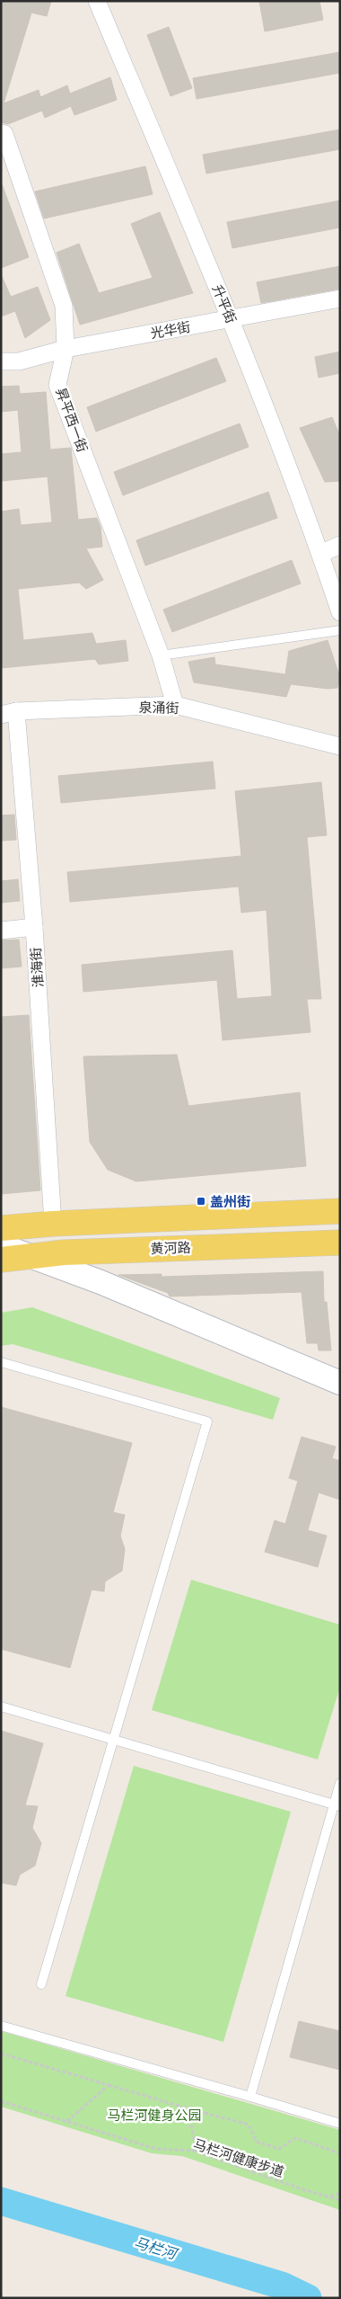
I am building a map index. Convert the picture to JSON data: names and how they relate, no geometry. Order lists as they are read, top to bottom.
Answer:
{
  "streets": {
    "main road": ["黄河路"],
    "street": [
      "升平街",
      "光华街",
      "昇平西一街",
      "泉涌街",
      "淮海街"
    ],
    "path": ["马栏河健康步道"]
  },
  "crossings": [
    ["升平街", "光华街"],
    ["光华街", "昇平西一街"],
    ["昇平西一街", "泉涌街"],
    ["泉涌街", "淮海街"]
  ],
  "water": ["马栏河"],
  "parks": ["马栏河健身公园"],
  "places": {
    "transit": ["盖州街"]
  }
}
